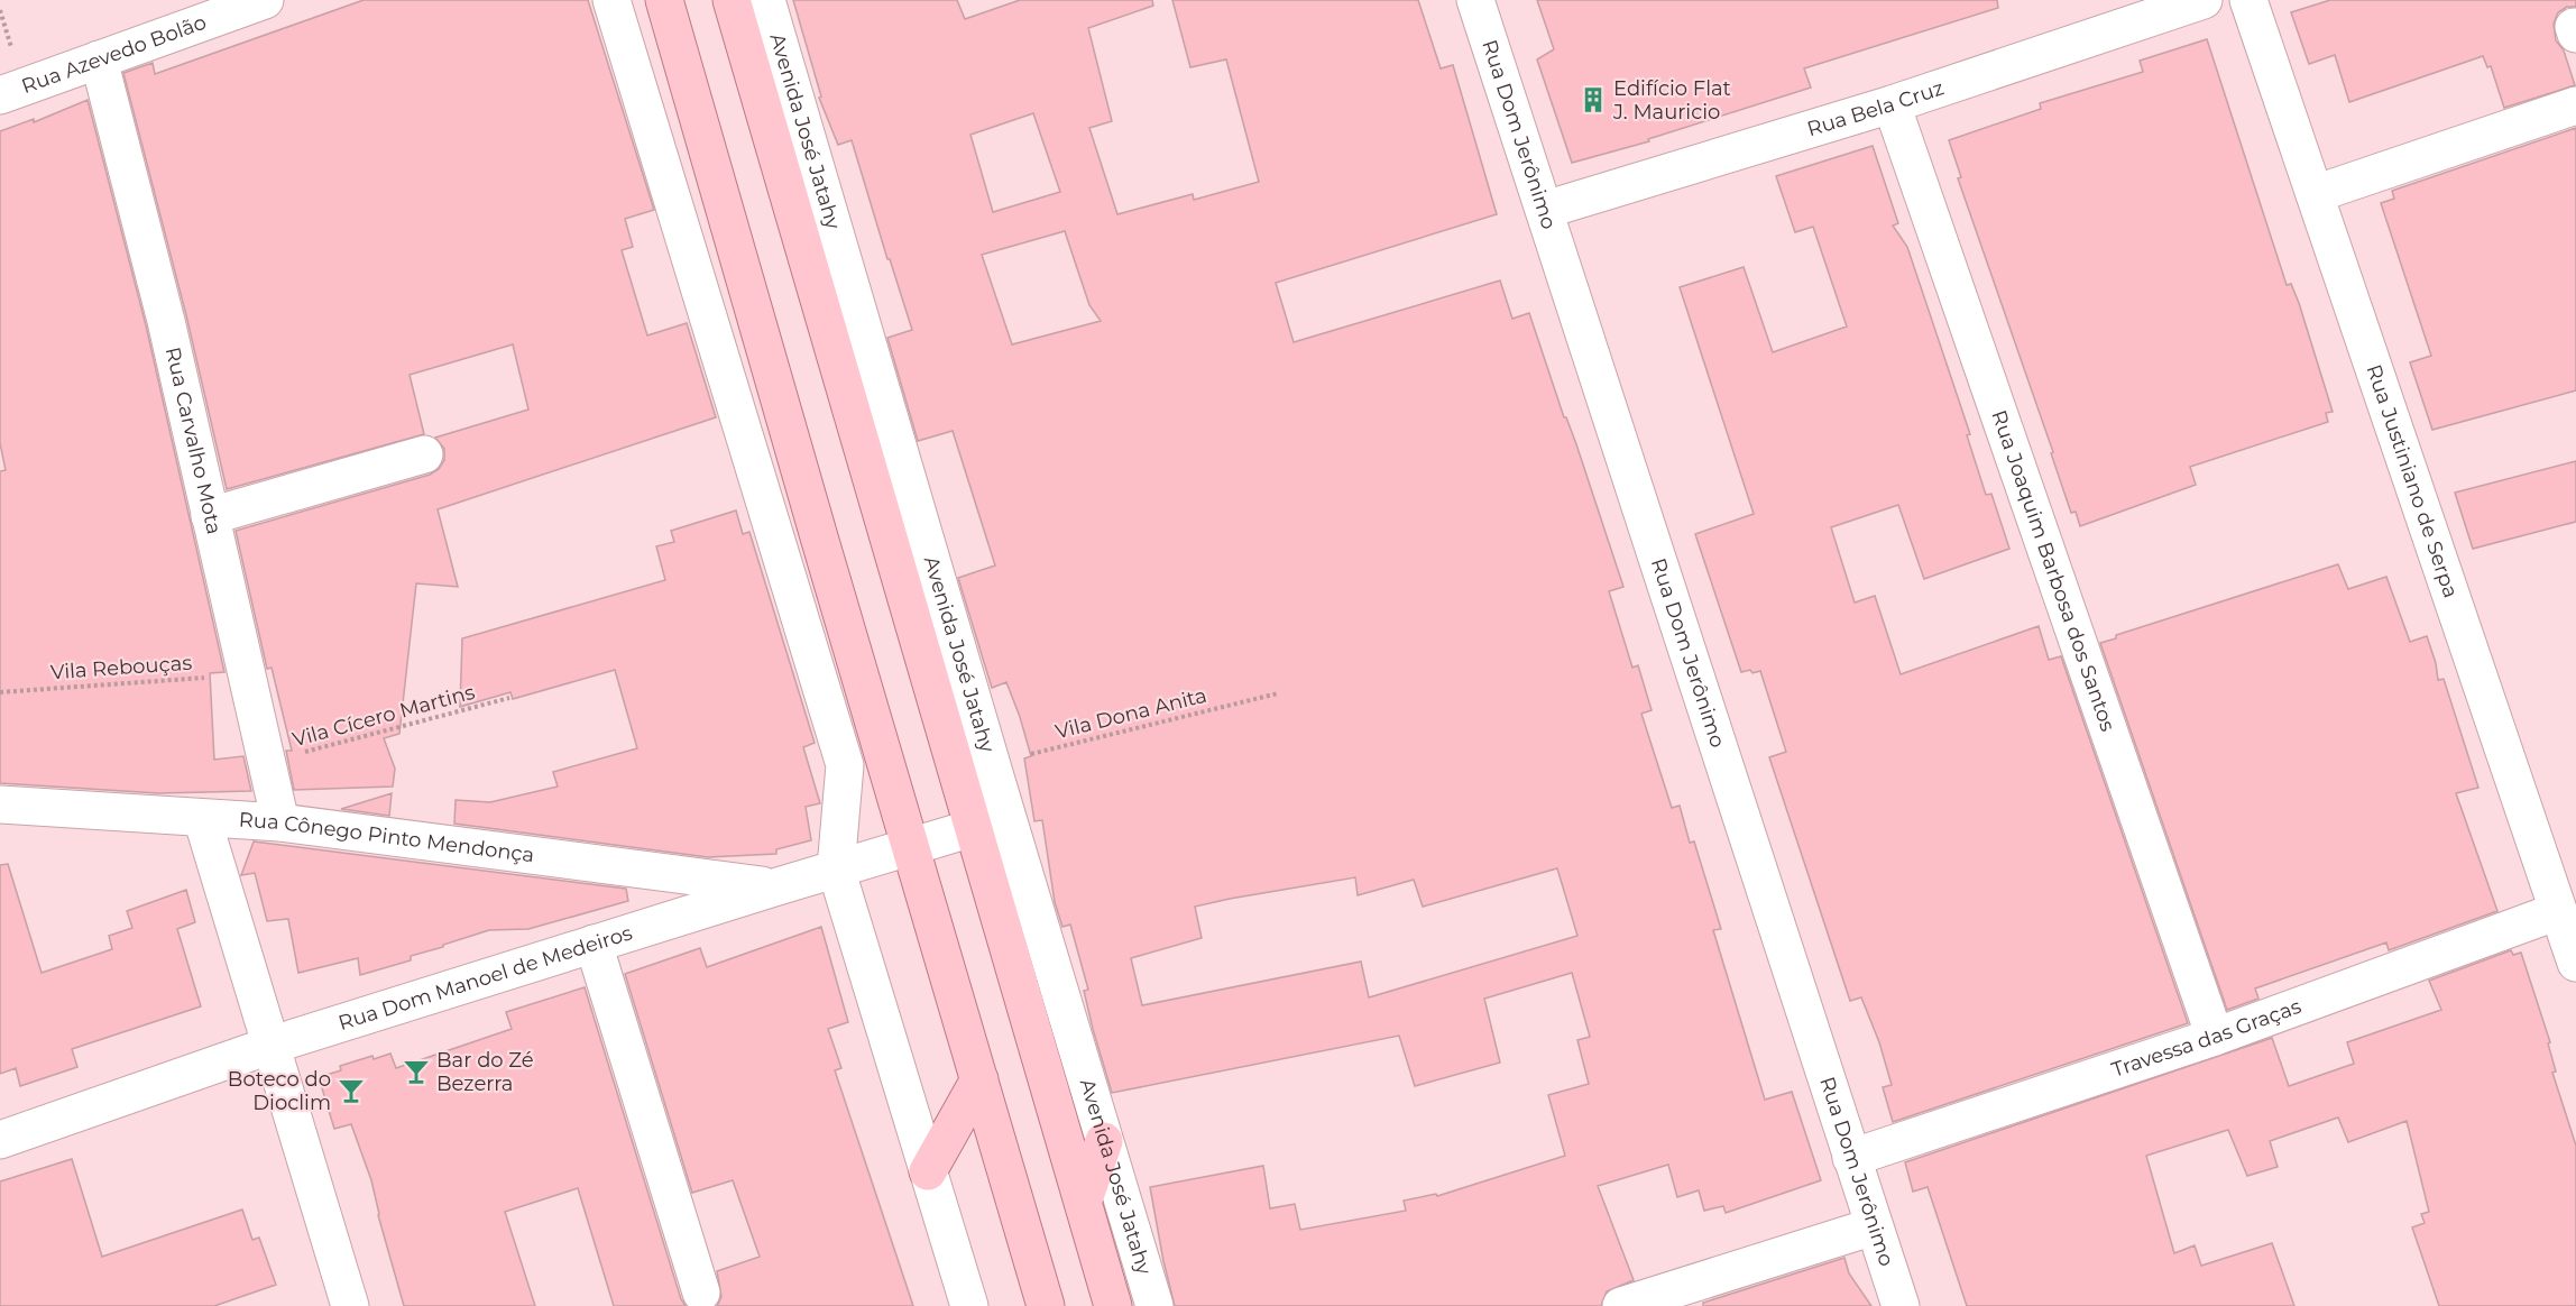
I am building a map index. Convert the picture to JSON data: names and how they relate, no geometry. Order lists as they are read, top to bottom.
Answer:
{
  "streets": {
    "main road": ["Avenida José Jatahy"],
    "street": [
      "Rua Azevedo Bolão",
      "Rua Bela Cruz",
      "Rua Dom Jerônimo",
      "Rua Carvalho Mota",
      "Rua Justiniano de Serpa",
      "Rua Joaquim Barbosa dos Santos",
      "Rua Cônego Pinto Mendonça",
      "Rua Dom Manoel de Medeiros",
      "Travessa das Graças"
    ],
    "path": ["Vila Rebouças", "Vila Dona Anita", "Vila Cícero Martins"]
  },
  "crossings": [
    ["Rua Azevedo Bolão", "Rua Carvalho Mota"],
    ["Rua Bela Cruz", "Rua Dom Jerônimo"],
    ["Rua Bela Cruz", "Rua Joaquim Barbosa dos Santos"],
    ["Avenida José Jatahy", "Vila Dona Anita"],
    ["Avenida José Jatahy", "Rua Dom Manoel de Medeiros"],
    ["Rua Dom Jerônimo", "Travessa das Graças"],
    ["Rua Carvalho Mota", "Vila Rebouças"],
    ["Rua Carvalho Mota", "Vila Cícero Martins"],
    ["Rua Carvalho Mota", "Rua Cônego Pinto Mendonça"],
    ["Rua Justiniano de Serpa", "Travessa das Graças"],
    ["Rua Joaquim Barbosa dos Santos", "Travessa das Graças"],
    ["Rua Cônego Pinto Mendonça", "Rua Dom Manoel de Medeiros"]
  ],
  "places": {
    "building": ["Edifício Flat J. Mauricio"],
    "bar": ["Bar do Zé Bezerra", "Boteco do Dioclim"]
  }
}
